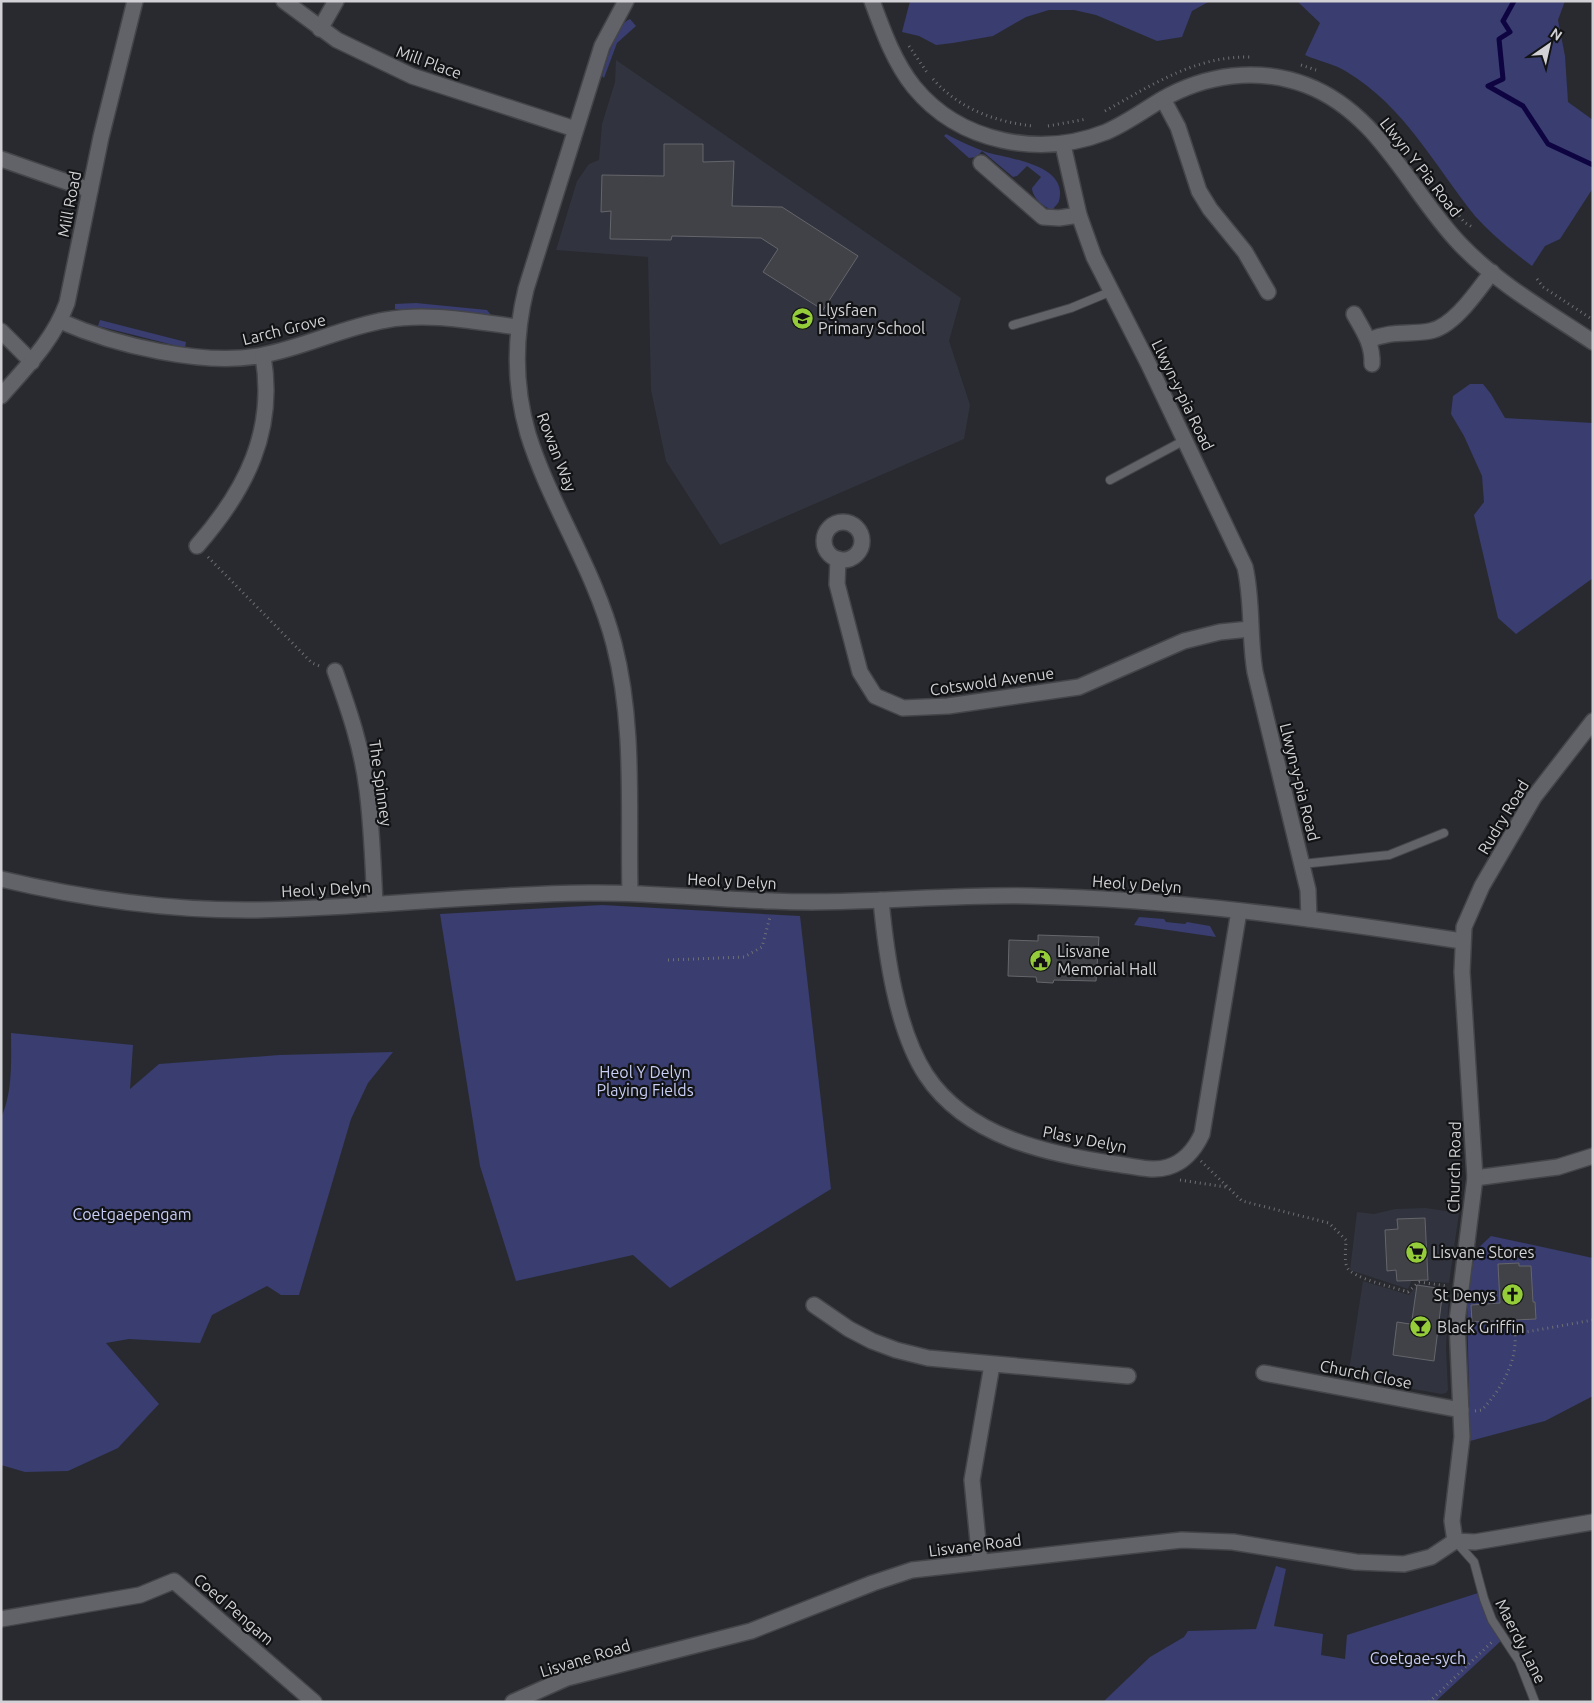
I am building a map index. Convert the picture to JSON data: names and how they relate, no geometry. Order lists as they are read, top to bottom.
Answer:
{
  "streets": {
    "street": [
      "Mill Place",
      "Llwyn Y Pia Road",
      "Mill Road",
      "Larch Grove",
      "Llwyn-y-pia Road",
      "Rowan Way",
      "Cotswold Avenue",
      "The Spinney",
      "Rudry Road",
      "Heol y Delyn",
      "Plas y Delyn",
      "Church Road",
      "Church Close",
      "Lisvane Road",
      "Coed Pengam"
    ],
    "lane": ["Maerdy Lane"]
  },
  "crossings": [
    ["Mill Place", "Rowan Way"],
    ["Llwyn Y Pia Road", "Llwyn-y-pia Road"],
    ["Mill Road", "Larch Grove"],
    ["Larch Grove", "Rowan Way"],
    ["Llwyn-y-pia Road", "Cotswold Avenue"],
    ["Llwyn-y-pia Road", "Heol y Delyn"],
    ["Rowan Way", "Heol y Delyn"],
    ["The Spinney", "Heol y Delyn"],
    ["Rudry Road", "Heol y Delyn"],
    ["Rudry Road", "Church Road"],
    ["Heol y Delyn", "Plas y Delyn"],
    ["Heol y Delyn", "Church Road"],
    ["Church Road", "Church Close"],
    ["Church Road", "Lisvane Road"],
    ["Church Road", "Maerdy Lane"],
    ["Lisvane Road", "Maerdy Lane"]
  ],
  "parks": ["Heol Y Delyn Playing Fields", "Coetgaepengam", "Coetgae-sych"],
  "places": {
    "school or university": ["Llysfaen Primary School"],
    "public building": ["Lisvane Memorial Hall"],
    "supermarket": ["Lisvane Stores"],
    "church": ["St Denys"],
    "bar": ["Black Griffin"]
  },
  "north": "top right"
}
